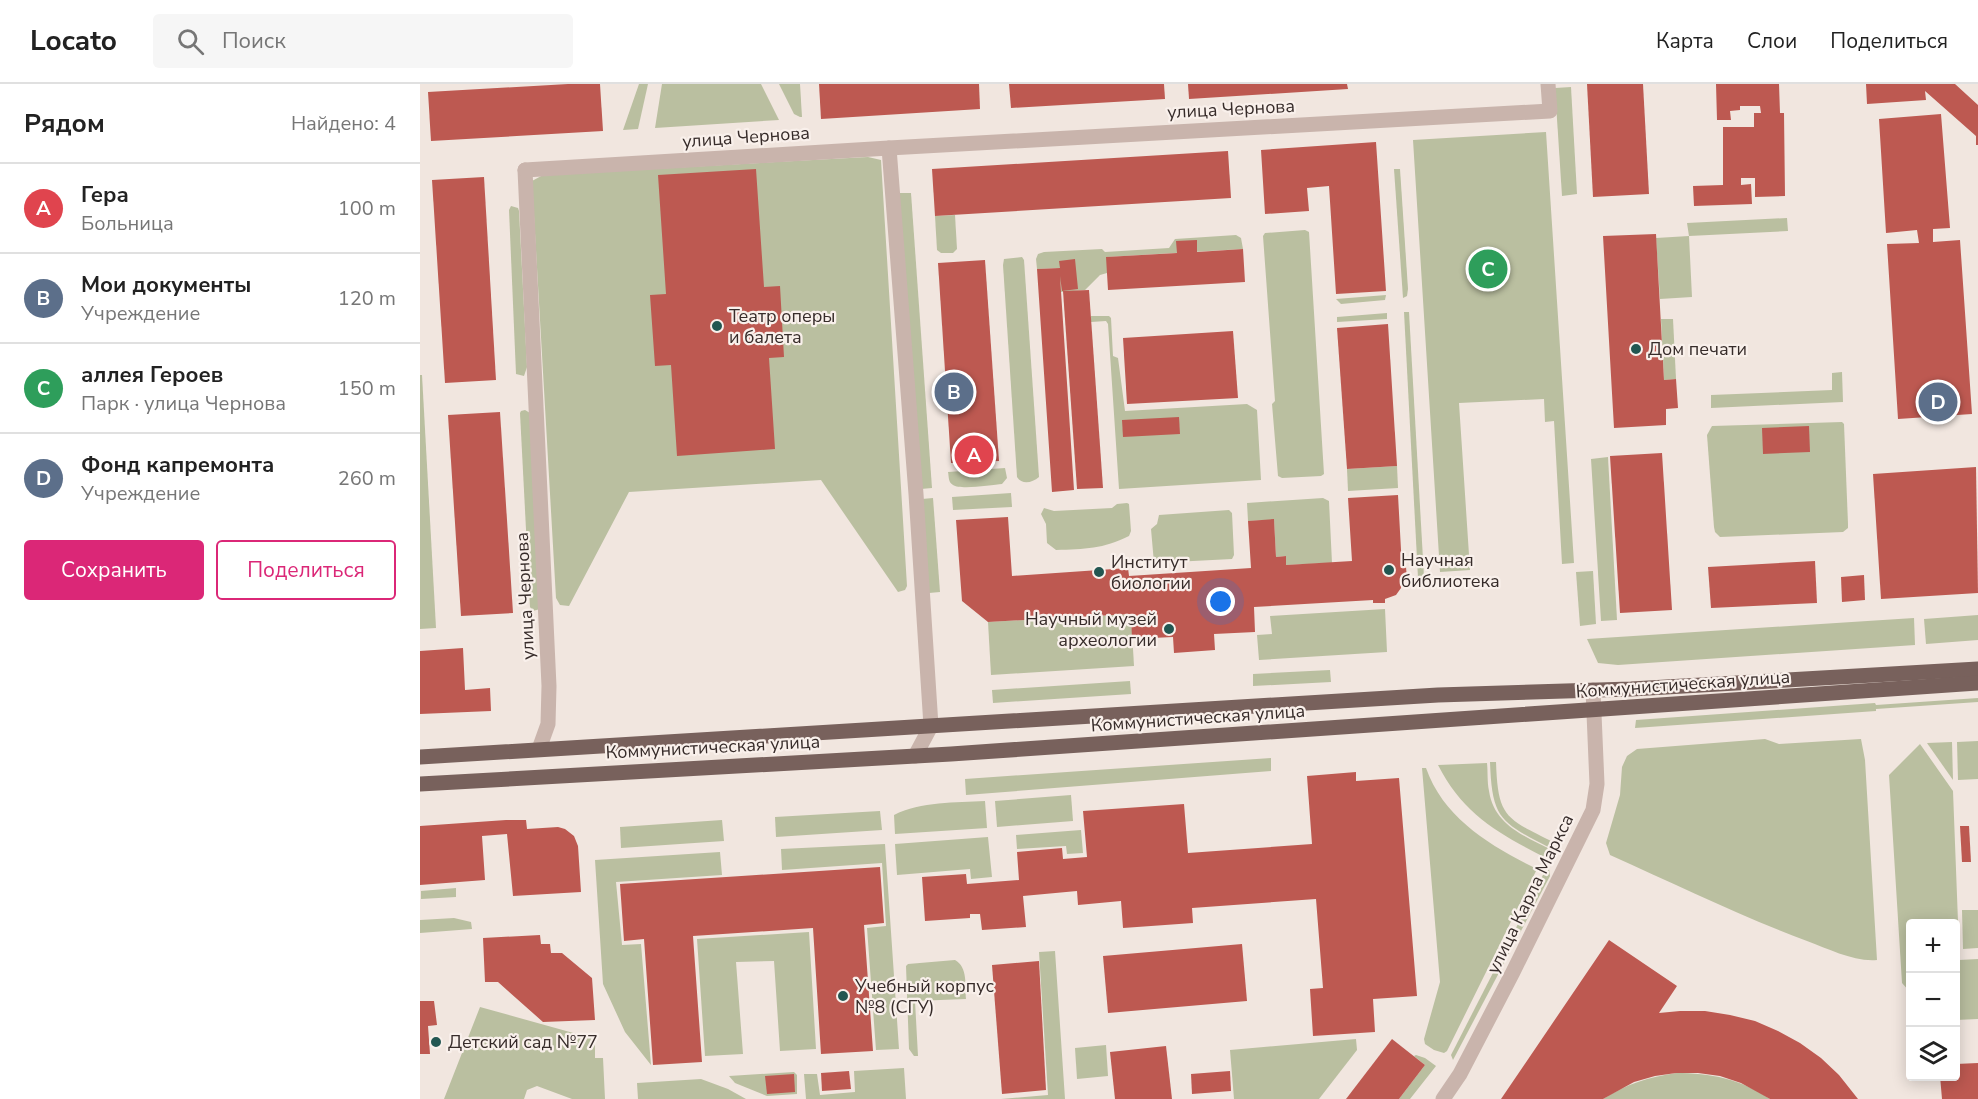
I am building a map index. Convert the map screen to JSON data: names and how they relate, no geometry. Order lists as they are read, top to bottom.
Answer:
{
  "streets": {
    "main road": ["Коммунистическая улица"],
    "street": ["улица Чернова", "улица Карла Маркса"]
  },
  "crossings": [
    ["улица Чернова", "Коммунистическая улица"],
    ["Коммунистическая улица", "улица Карла Маркса"]
  ],
  "places": [
    "Театр оперы и балета",
    "Дом печати",
    "Научная библиотека",
    "Институт биологии",
    "Научный музей археологии",
    "Учебный корпус №8 (СГУ)",
    "Детский сад №77"
  ],
  "page": {
    "header": "Locato",
    "search": "Поиск",
    "nav": ["Карта", "Слои", "Поделиться"],
    "heading": ["Рядом", "Найдено: 4"],
    "list": [
      {
        "mark": "A",
        "name": "Гера",
        "note": "Больница",
        "value": "100 m"
      },
      {
        "mark": "B",
        "name": "Мои документы",
        "note": "Учреждение",
        "value": "120 m"
      },
      {
        "mark": "C",
        "name": "аллея Героев",
        "note": "Парк · улица Чернова",
        "value": "150 m"
      },
      {
        "mark": "D",
        "name": "Фонд капремонта",
        "note": "Учреждение",
        "value": "260 m"
      }
    ],
    "pins": [
      "C",
      "B",
      "D",
      "A"
    ],
    "buttons": ["Сохранить", "Поделиться"],
    "map_buttons": ["+", "−"]
  }
}
